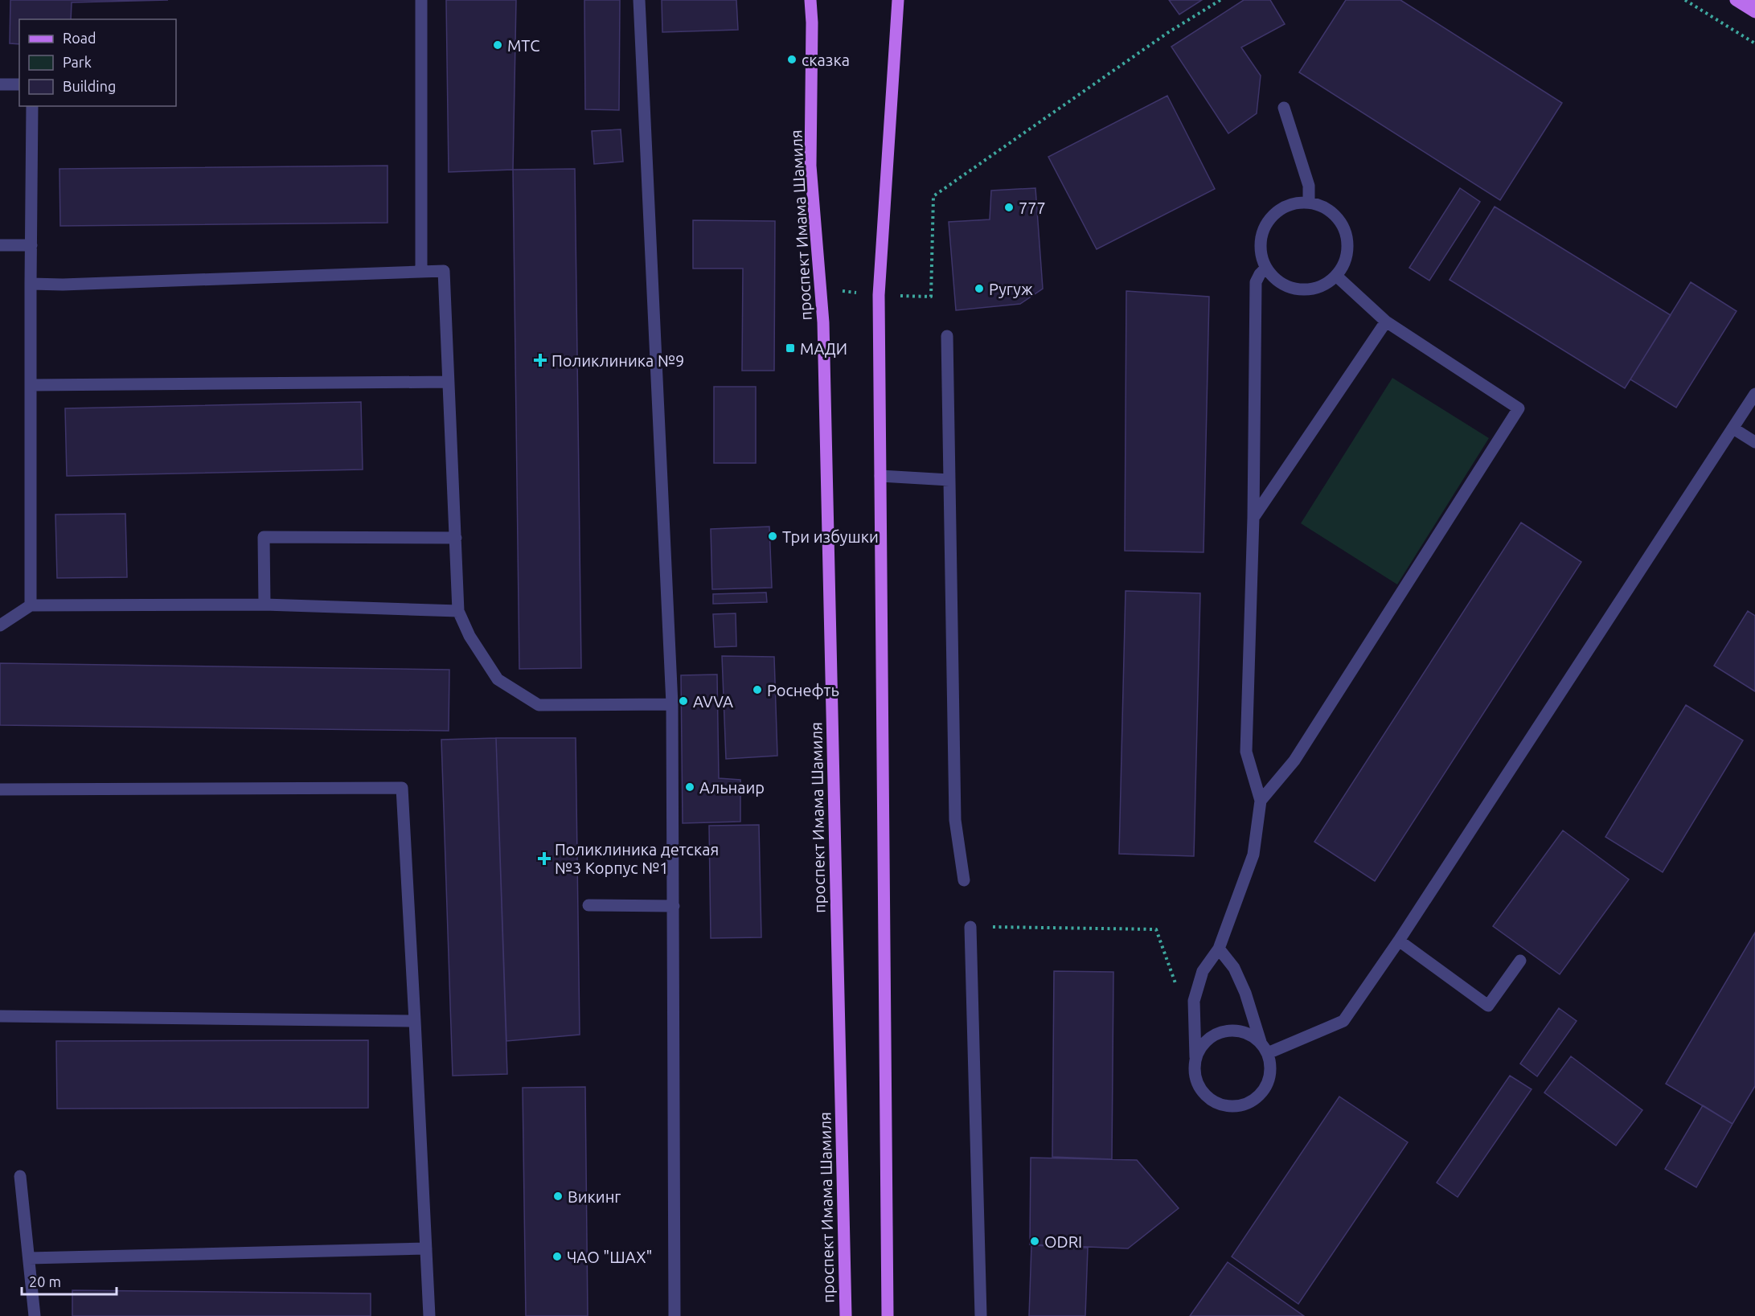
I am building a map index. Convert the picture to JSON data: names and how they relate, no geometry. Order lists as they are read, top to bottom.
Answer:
{
  "streets": {
    "main road": ["проспект Имама Шамиля"]
  },
  "places": {
    "other": [
      "МТС",
      "сказка",
      "777",
      "Ругуж",
      "Три избушки",
      "Роснефть",
      "AVVA",
      "Альнаир",
      "Викинг",
      "ODRI",
      "ЧАО \"ШАХ\""
    ],
    "transit": ["МАДИ"],
    "health": ["Поликлиника №9", "Поликлиника детская №3 Корпус №1"]
  },
  "legend": ["Road", "Park", "Building"],
  "scale_bar": "20 m"
}
